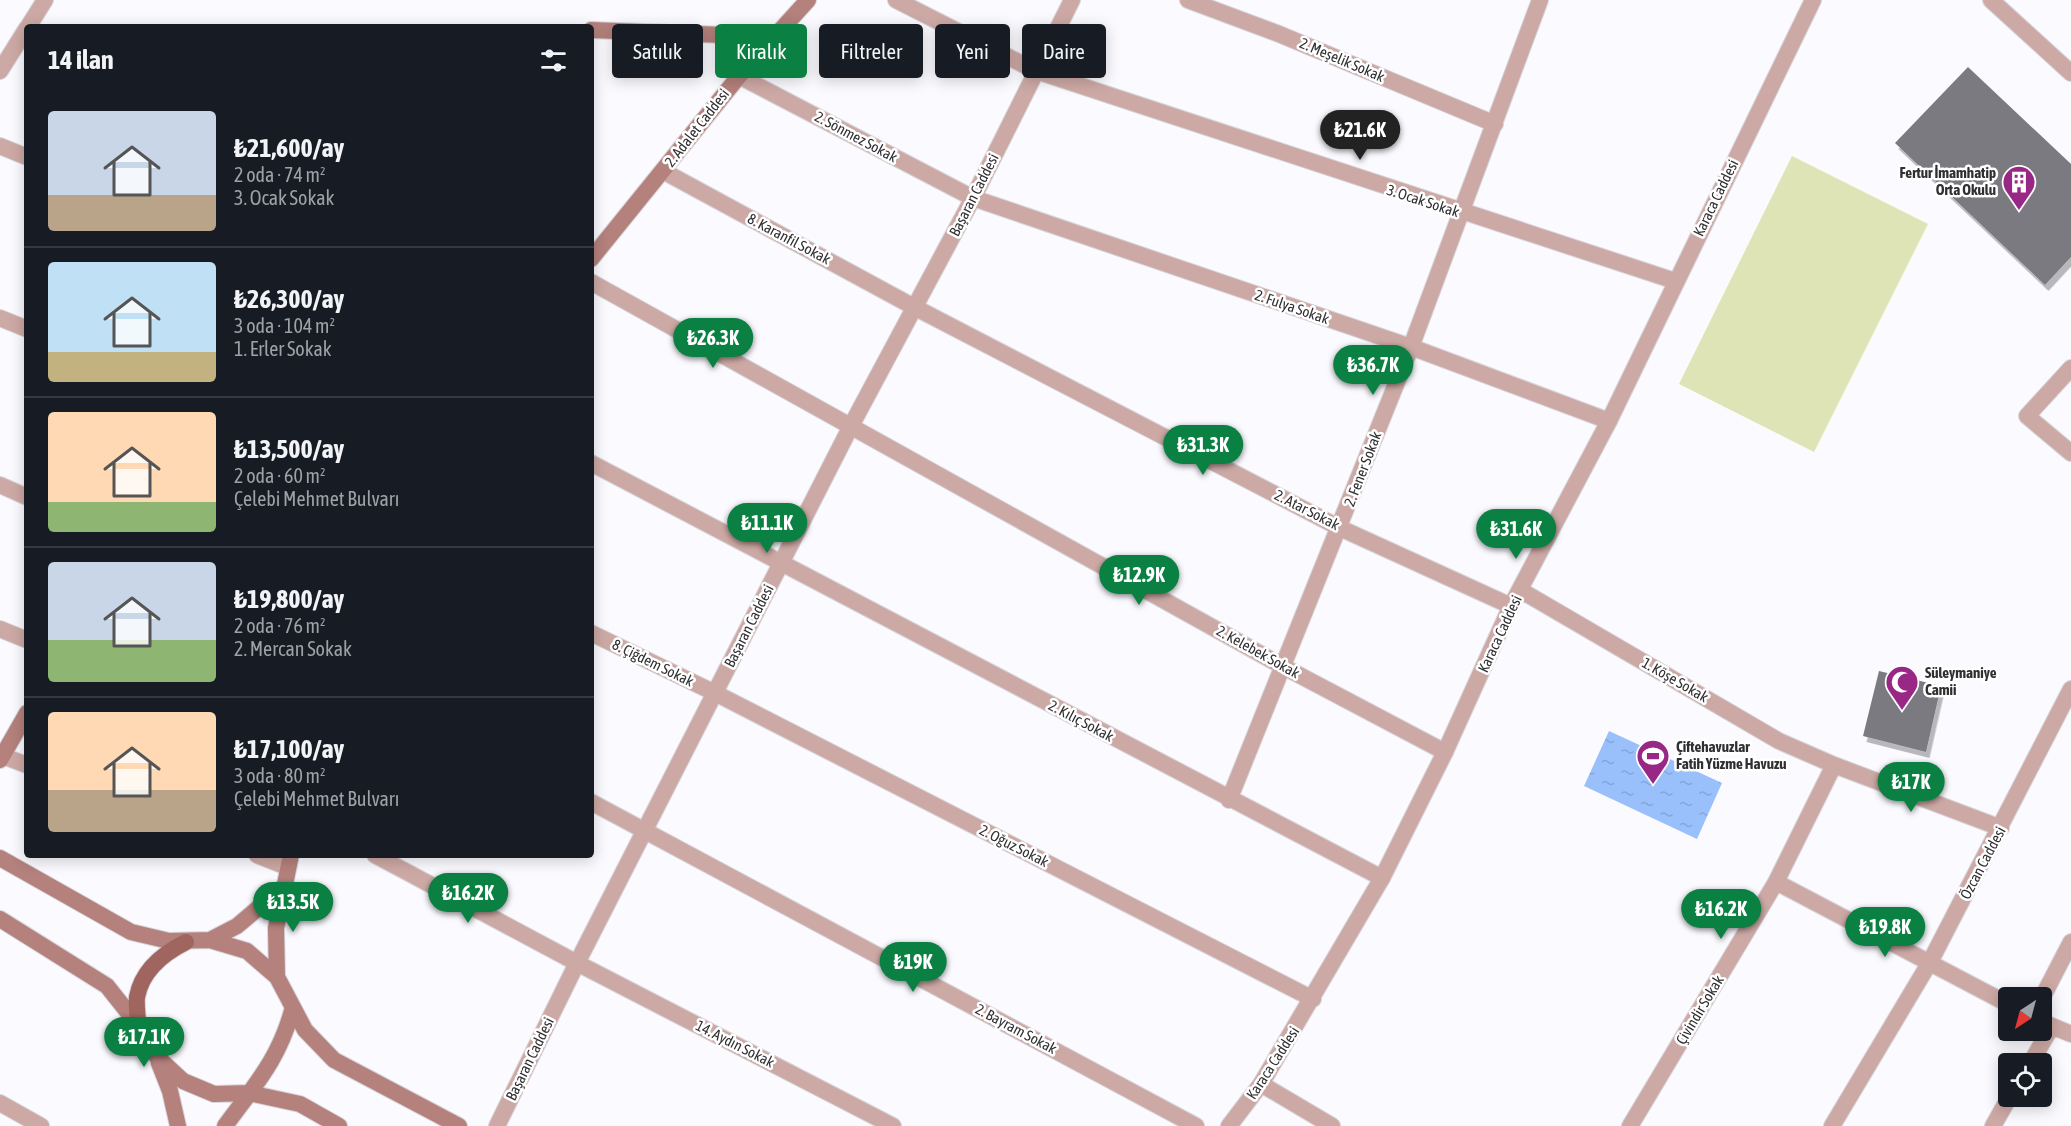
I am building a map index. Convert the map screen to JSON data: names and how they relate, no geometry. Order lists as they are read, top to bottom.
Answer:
{
  "streets": {
    "main road": ["2. Adalet Caddesi"],
    "street": [
      "2. Meşelik Sokak",
      "2. Sönmez Sokak",
      "Başaran Caddesi",
      "Karaca Caddesi",
      "3. Ocak Sokak",
      "8. Karanfil Sokak",
      "2. Fulya Sokak",
      "2. Fener Sokak",
      "2. Atar Sokak",
      "2. Kelebek Sokak",
      "8. Çiğdem Sokak",
      "1. Köşe Sokak",
      "2. Kılıç Sokak",
      "2. Oğuz Sokak",
      "Özcan Caddesi",
      "Çivindir Sokak",
      "2. Bayram Sokak",
      "14. Aydın Sokak"
    ]
  },
  "crossings": [
    ["2. Meşelik Sokak", "2. Fener Sokak"],
    ["2. Adalet Caddesi", "8. Karanfil Sokak"],
    ["2. Sönmez Sokak", "Başaran Caddesi"],
    ["2. Sönmez Sokak", "2. Fulya Sokak"],
    ["Başaran Caddesi", "8. Karanfil Sokak"],
    ["Başaran Caddesi", "2. Fulya Sokak"],
    ["Başaran Caddesi", "2. Atar Sokak"],
    ["Başaran Caddesi", "2. Kelebek Sokak"],
    ["Başaran Caddesi", "8. Çiğdem Sokak"],
    ["Başaran Caddesi", "2. Kılıç Sokak"],
    ["Başaran Caddesi", "2. Oğuz Sokak"],
    ["Başaran Caddesi", "2. Bayram Sokak"],
    ["Başaran Caddesi", "14. Aydın Sokak"],
    ["Karaca Caddesi", "3. Ocak Sokak"],
    ["Karaca Caddesi", "2. Fulya Sokak"],
    ["Karaca Caddesi", "2. Atar Sokak"],
    ["Karaca Caddesi", "2. Kelebek Sokak"],
    ["Karaca Caddesi", "1. Köşe Sokak"],
    ["Karaca Caddesi", "2. Kılıç Sokak"],
    ["Karaca Caddesi", "2. Oğuz Sokak"],
    ["3. Ocak Sokak", "2. Fener Sokak"],
    ["8. Karanfil Sokak", "2. Atar Sokak"],
    ["2. Fulya Sokak", "2. Fener Sokak"],
    ["2. Fener Sokak", "2. Atar Sokak"],
    ["2. Fener Sokak", "2. Kelebek Sokak"],
    ["2. Fener Sokak", "2. Kılıç Sokak"],
    ["8. Çiğdem Sokak", "2. Oğuz Sokak"],
    ["1. Köşe Sokak", "Özcan Caddesi"],
    ["1. Köşe Sokak", "Çivindir Sokak"]
  ],
  "places": {
    "building": ["Fertur İmamhatip Orta Okulu"],
    "mosque": ["Süleymaniye Camii"],
    "sports": ["Çiftehavuzlar Fatih Yüzme Havuzu"]
  },
  "north": "bottom left",
  "page": {
    "chip": [
      "Satılık",
      "Kiralık",
      "Filtreler",
      "Yeni",
      "Daire"
    ],
    "heading": "14 ilan",
    "list": [
      {
        "name": "₺21,600/ay",
        "note": "2 oda · 74 m² · 3. Ocak Sokak"
      },
      {
        "name": "₺26,300/ay",
        "note": "3 oda · 104 m² · 1. Erler Sokak"
      },
      {
        "name": "₺13,500/ay",
        "note": "2 oda · 60 m² · Çelebi Mehmet Bulvarı"
      },
      {
        "name": "₺19,800/ay",
        "note": "2 oda · 76 m² · 2. Mercan Sokak"
      },
      {
        "name": "₺17,100/ay",
        "note": "3 oda · 80 m² · Çelebi Mehmet Bulvarı"
      }
    ],
    "price": [
      "₺21.6K",
      "₺26.3K",
      "₺36.7K",
      "₺31.3K",
      "₺11.1K",
      "₺31.6K",
      "₺12.9K",
      "₺17K",
      "₺16.2K",
      "₺13.5K",
      "₺16.2K",
      "₺19.8K",
      "₺19K",
      "₺17.1K"
    ]
  }
}
